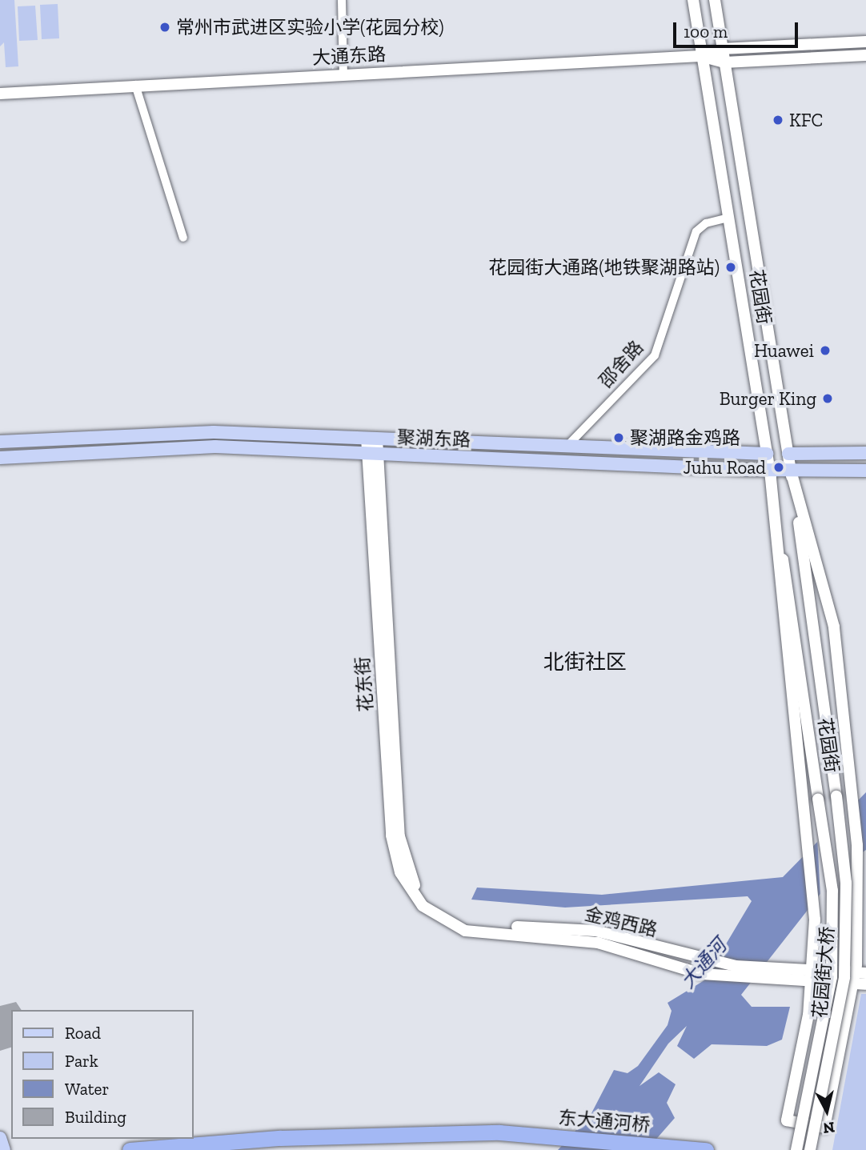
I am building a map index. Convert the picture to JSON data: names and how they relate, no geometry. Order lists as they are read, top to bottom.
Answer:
{
  "streets": {
    "highway": ["东大通河桥"],
    "main road": [
      "大通东路",
      "花园街",
      "聚湖东路",
      "花东街",
      "金鸡西路",
      "花园街大桥"
    ],
    "street": ["邵舍路"]
  },
  "crossings": [
    ["大通东路", "花园街"],
    ["花园街", "邵舍路"],
    ["花园街", "聚湖东路"],
    ["花园街", "花园街大桥"],
    ["邵舍路", "聚湖东路"],
    ["聚湖东路", "花东街"],
    ["花东街", "金鸡西路"]
  ],
  "districts": ["北街社区"],
  "water": ["大通河"],
  "places": [
    "常州市武进区实验小学(花园分校)",
    "KFC",
    "花园街大通路(地铁聚湖路站)",
    "Huawei",
    "Burger King",
    "聚湖路金鸡路",
    "Juhu Road"
  ],
  "legend": [
    "Road",
    "Park",
    "Water",
    "Building"
  ],
  "scale_bar": "100 m",
  "north": "bottom"
}
